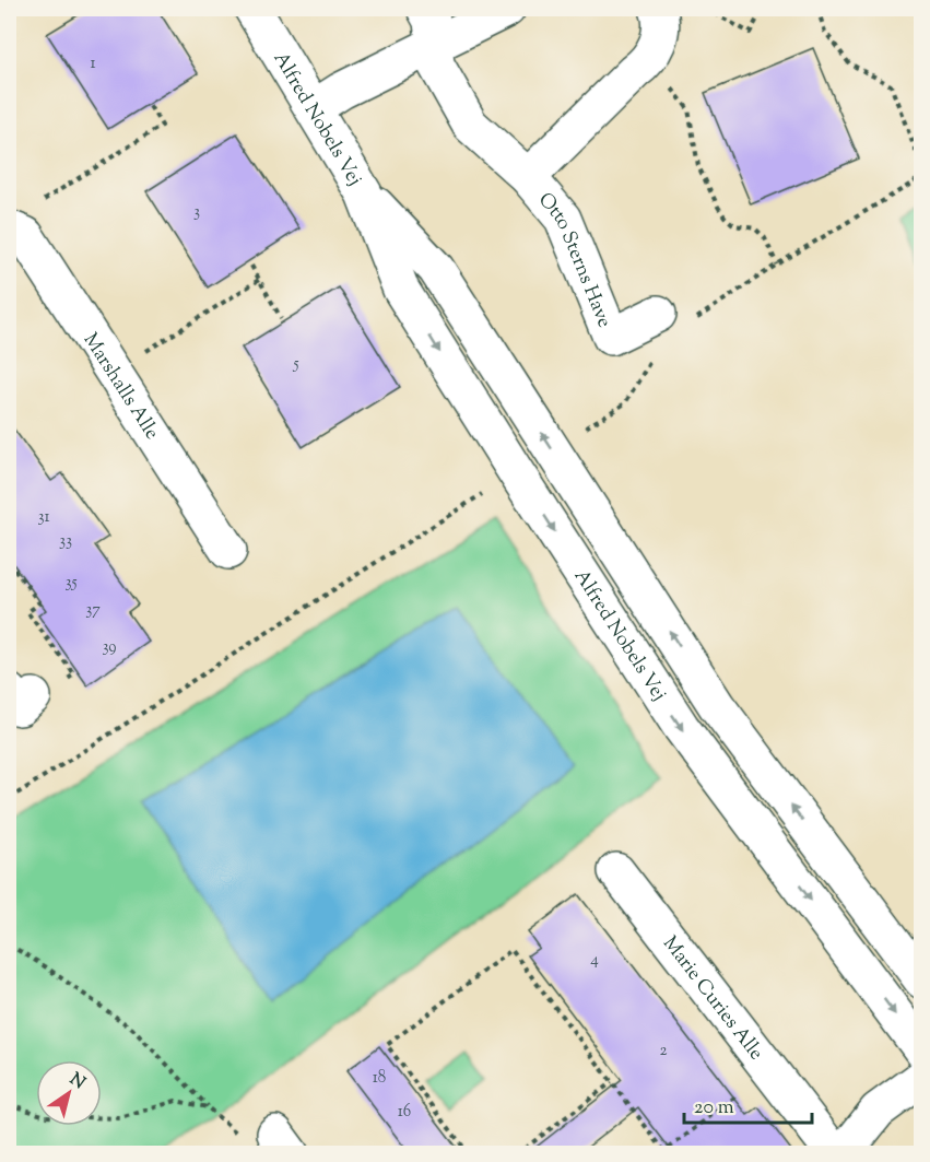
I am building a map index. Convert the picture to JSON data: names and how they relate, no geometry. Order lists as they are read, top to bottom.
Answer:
{
  "streets": {
    "street": [
      "Alfred Nobels Vej",
      "Otto Sterns Have",
      "Marshalls Alle",
      "Marie Curies Alle"
    ]
  },
  "house_numbers": [
    "1",
    "3",
    "5",
    "31",
    "33",
    "35",
    "37",
    "39",
    "4",
    "2",
    "18",
    "16"
  ],
  "scale_bar": "20 m",
  "north": "top right"
}
